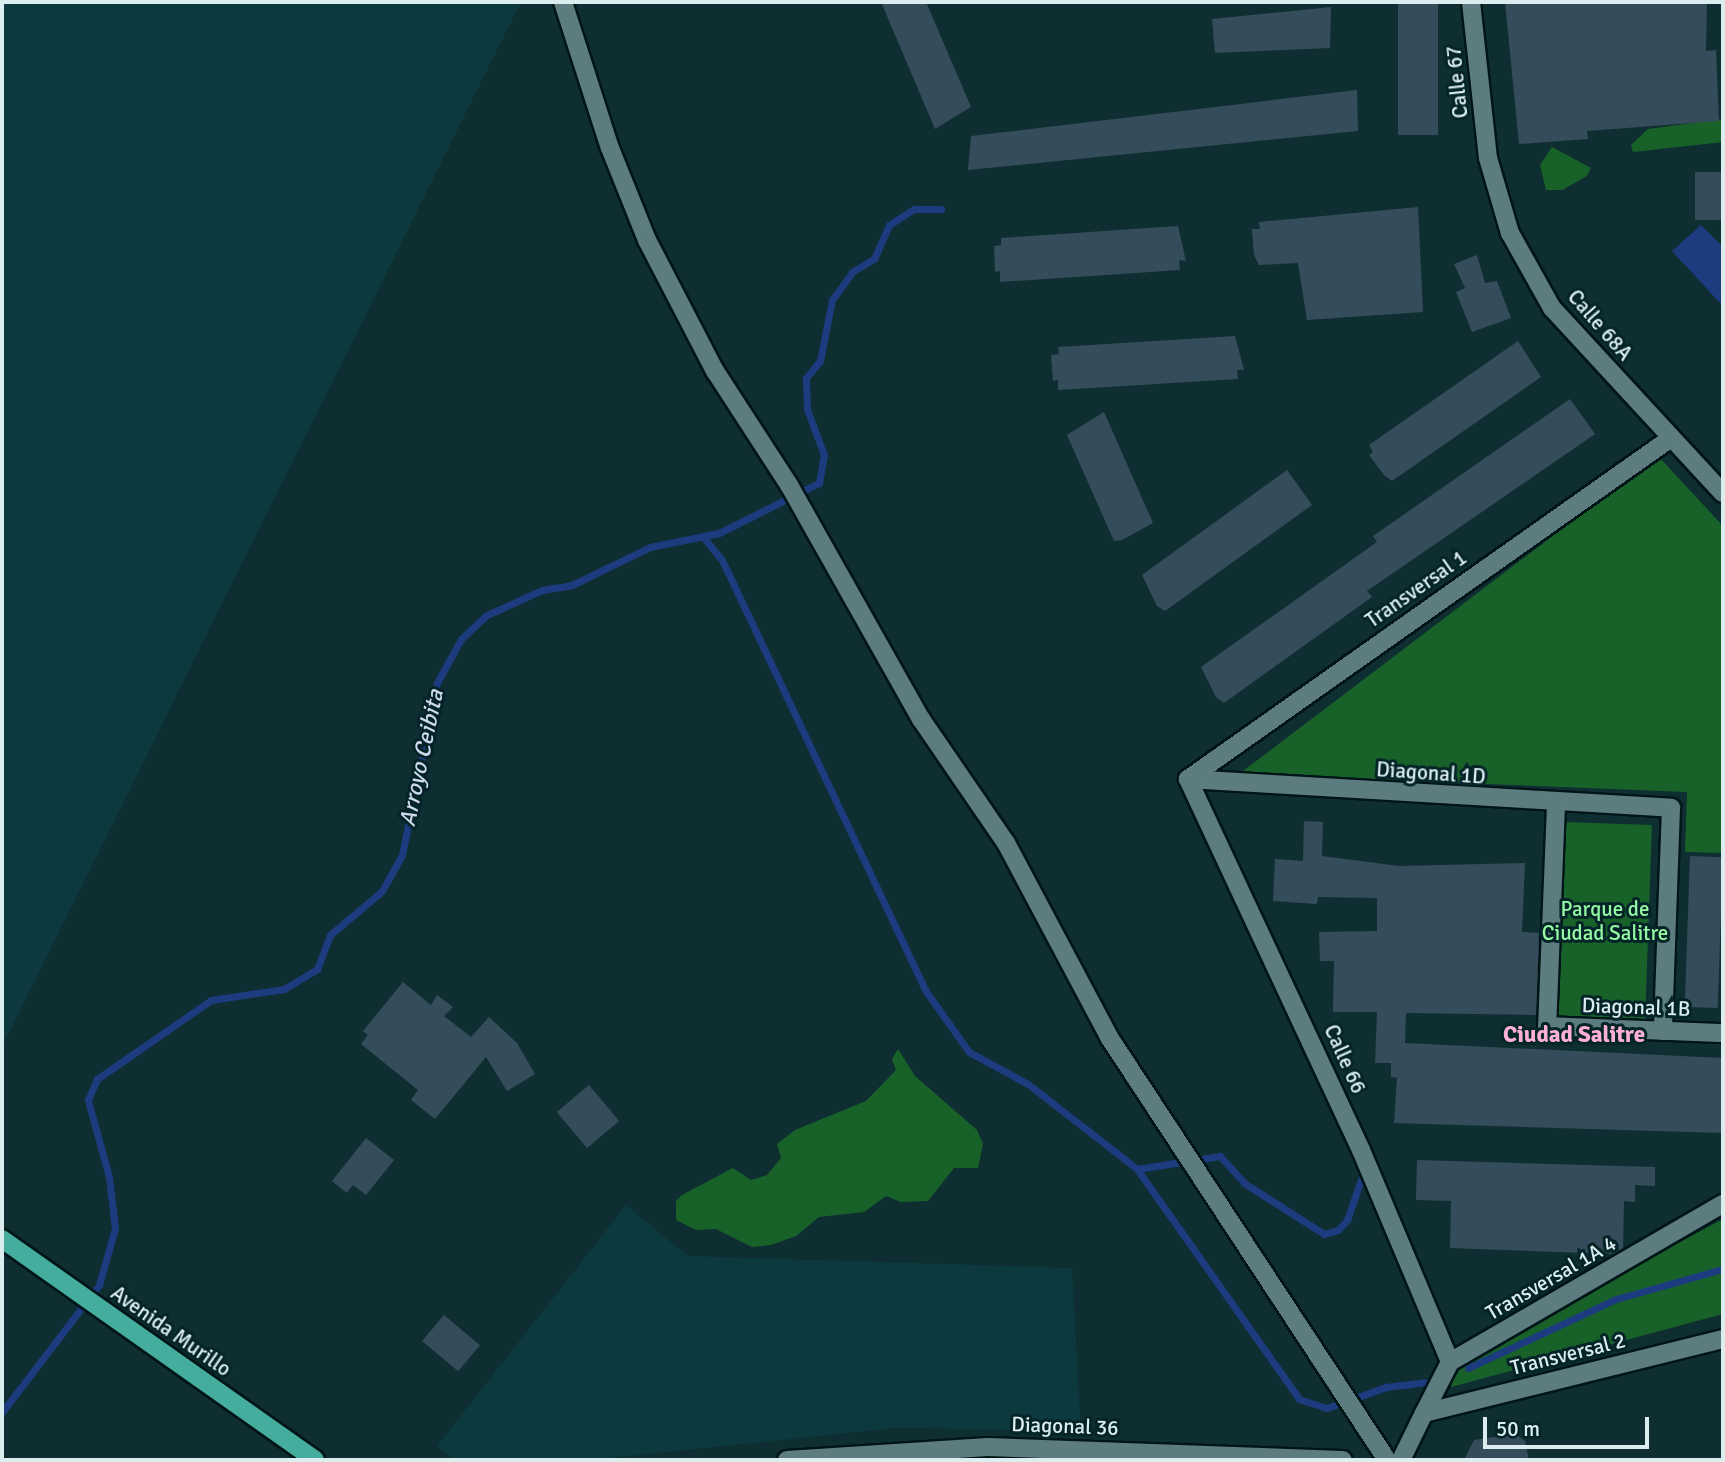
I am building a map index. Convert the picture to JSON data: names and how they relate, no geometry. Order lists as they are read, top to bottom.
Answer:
{
  "streets": {
    "main road": ["Avenida Murillo"],
    "street": [
      "Calle 67",
      "Calle 68A",
      "Transversal 1",
      "Diagonal 1D",
      "Diagonal 1B",
      "Calle 66",
      "Transversal 1A 4",
      "Transversal 2",
      "Diagonal 36"
    ]
  },
  "crossings": [
    ["Calle 67", "Calle 68A"],
    ["Calle 68A", "Transversal 1"],
    ["Transversal 1", "Diagonal 1D"],
    ["Transversal 1", "Calle 66"],
    ["Diagonal 1D", "Diagonal 1B"],
    ["Diagonal 1D", "Calle 66"],
    ["Calle 66", "Transversal 1A 4"]
  ],
  "districts": ["Ciudad Salitre"],
  "water": ["Arroyo Ceibita"],
  "parks": ["Parque de Ciudad Salitre"],
  "scale_bar": "50 m"
}
